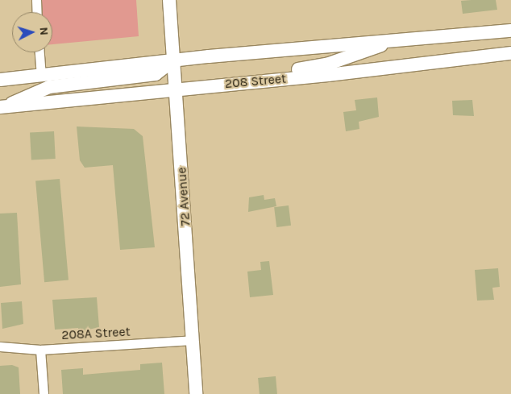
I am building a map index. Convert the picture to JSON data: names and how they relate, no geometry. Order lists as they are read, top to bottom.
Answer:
{
  "streets": {
    "main road": ["208 Street", "72 Avenue"],
    "street": ["208A Street"]
  },
  "crossings": [
    ["208 Street", "72 Avenue"],
    ["72 Avenue", "208A Street"]
  ],
  "north": "right"
}
